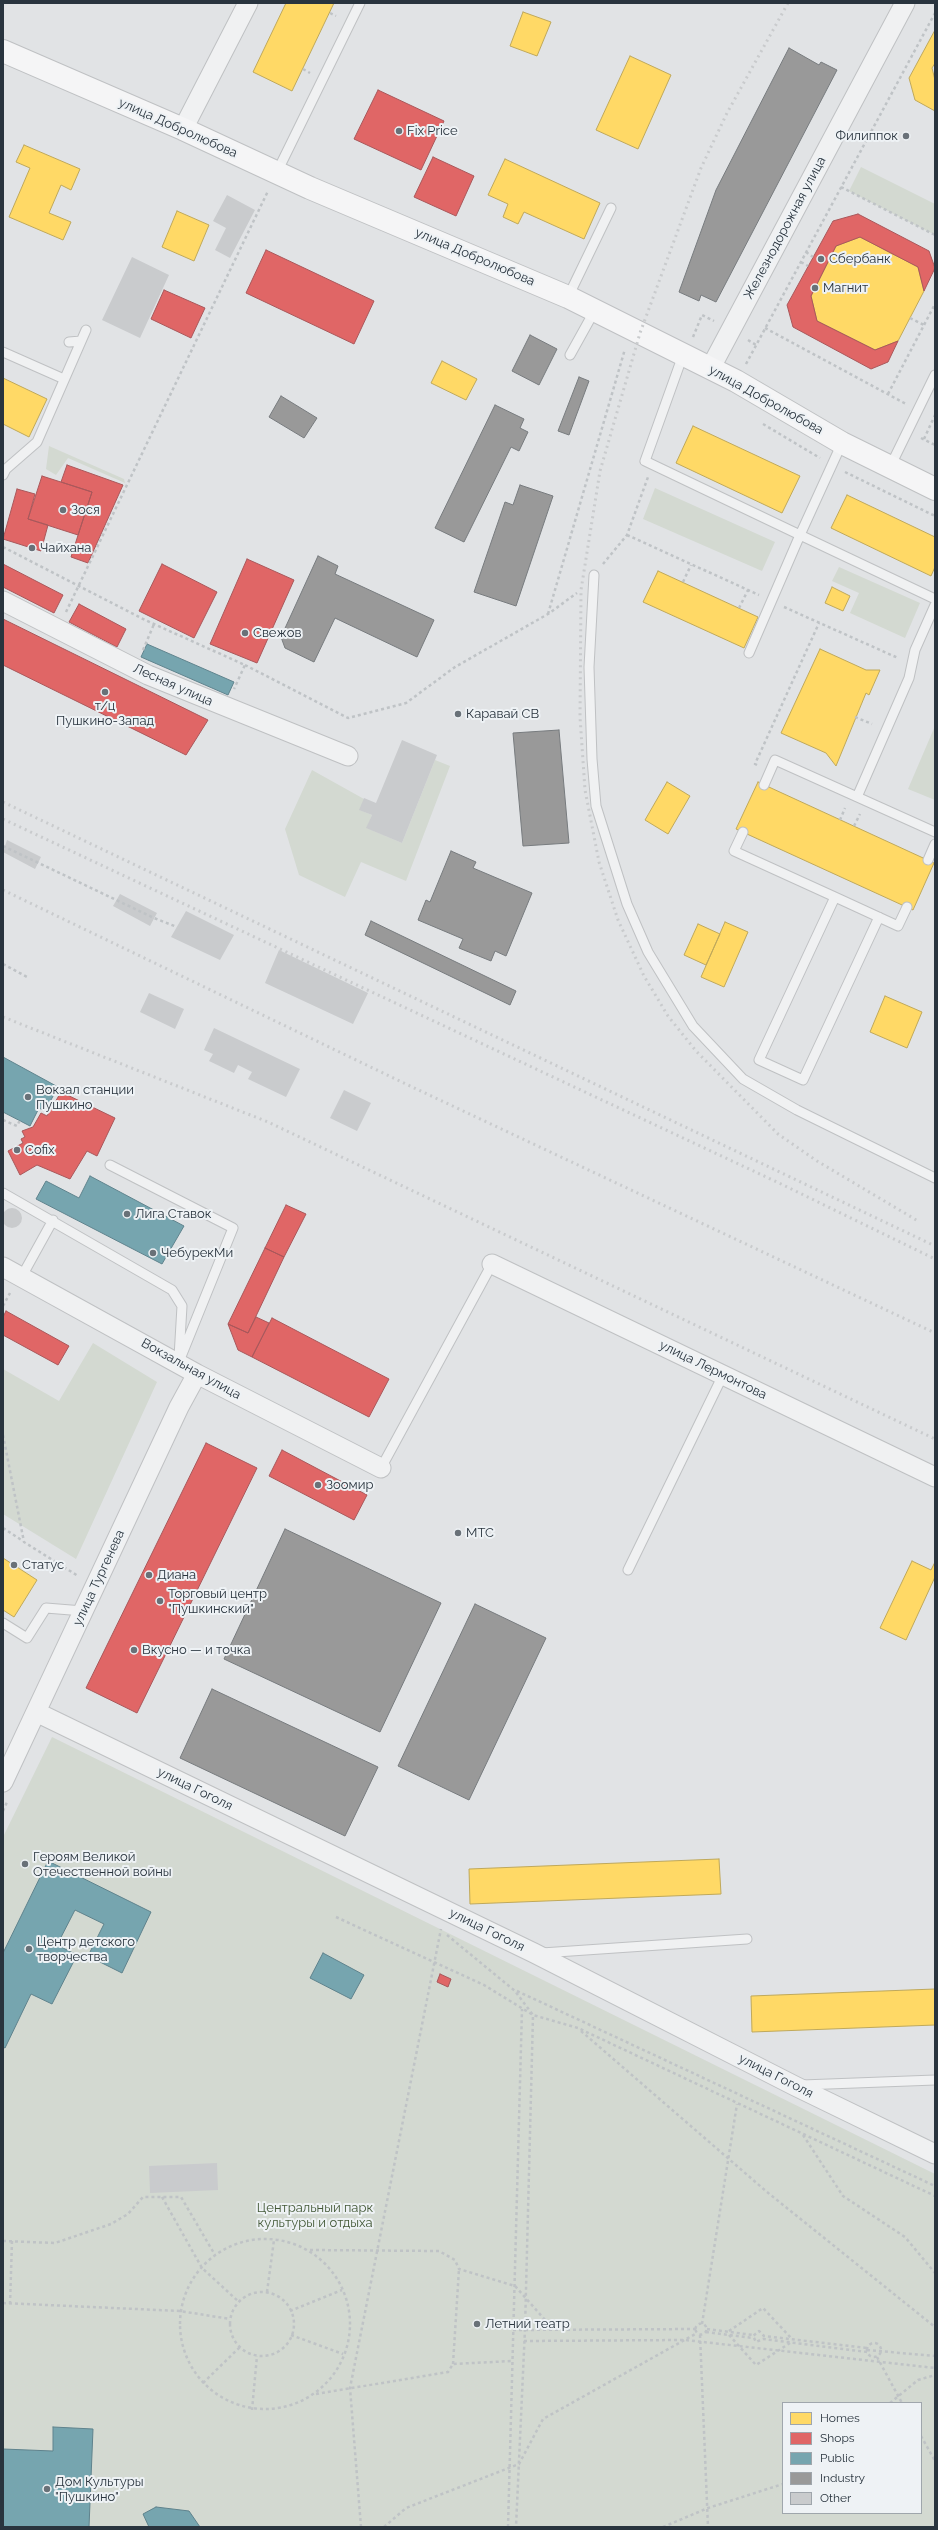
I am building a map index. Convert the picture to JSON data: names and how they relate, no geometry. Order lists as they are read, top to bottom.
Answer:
{
  "streets": {
    "street": [
      "улица Добролюбова",
      "Железнодорожная улица",
      "Лесная улица",
      "Вокзальная улица",
      "улица Лермонтова",
      "улица Тургенева",
      "улица Гоголя"
    ]
  },
  "crossings": [
    ["улица Добролюбова", "Железнодорожная улица"],
    ["Вокзальная улица", "улица Тургенева"],
    ["улица Тургенева", "улица Гоголя"]
  ],
  "parks": ["Центральный парк культуры и отдыха"],
  "places": [
    "Fix Price",
    "Филиппок",
    "Сбербанк",
    "Магнит",
    "Зося",
    "Чайхана",
    "Свежов",
    "т/ц Пушкино-Запад",
    "Каравай СВ",
    "Вокзал станции Пушкино",
    "Cofix",
    "Лига Ставок",
    "ЧебурекМи",
    "Зоомир",
    "МТС",
    "Статус",
    "Диана",
    "Торговый центр \"Пушкинский\"",
    "Вкусно — и точка",
    "Героям Великой Отечественной войны",
    "Центр детского творчества",
    "Летний театр",
    "Дом Культуры \"Пушкино\""
  ],
  "legend": [
    "Homes",
    "Shops",
    "Public",
    "Industry",
    "Other"
  ]
}
